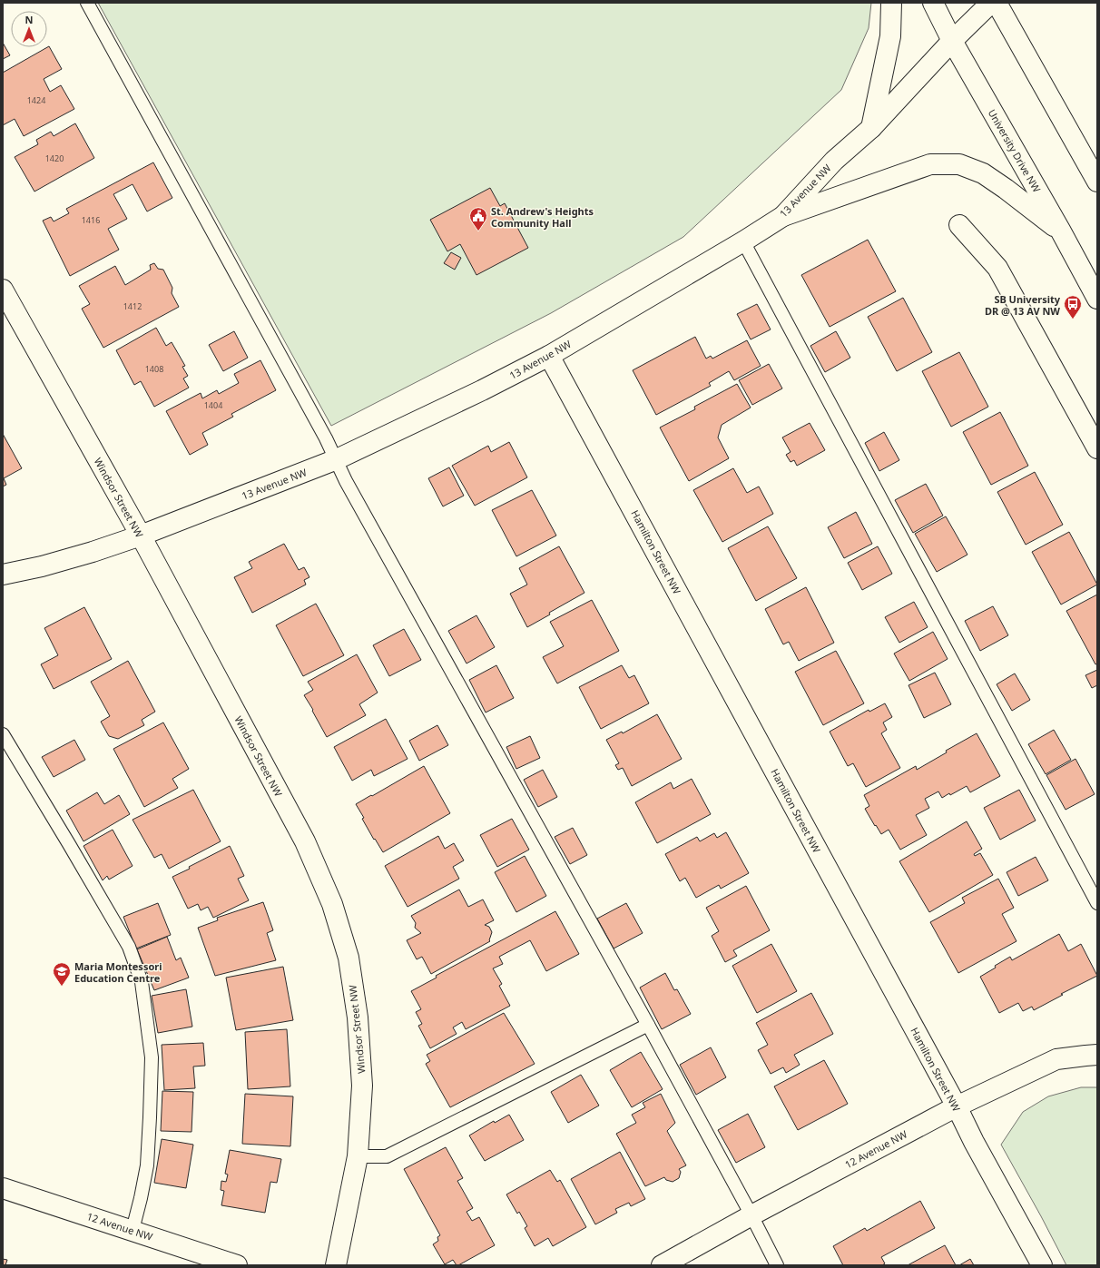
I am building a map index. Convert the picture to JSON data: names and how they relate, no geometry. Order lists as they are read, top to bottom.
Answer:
{
  "streets": {
    "street": [
      "University Drive NW",
      "13 Avenue NW",
      "Windsor Street NW",
      "Hamilton Street NW",
      "12 Avenue NW"
    ]
  },
  "crossings": [
    ["University Drive NW", "13 Avenue NW"],
    ["13 Avenue NW", "Windsor Street NW"],
    ["13 Avenue NW", "Hamilton Street NW"],
    ["Hamilton Street NW", "12 Avenue NW"]
  ],
  "places": {
    "public building": ["St. Andrew's Heights Community Hall"],
    "bus stop": ["SB University DR @ 13 AV NW"],
    "school or university": ["Maria Montessori Education Centre"]
  },
  "house_numbers": [
    "1424",
    "1420",
    "1416",
    "1412",
    "1408",
    "1404"
  ],
  "north": "top"
}
